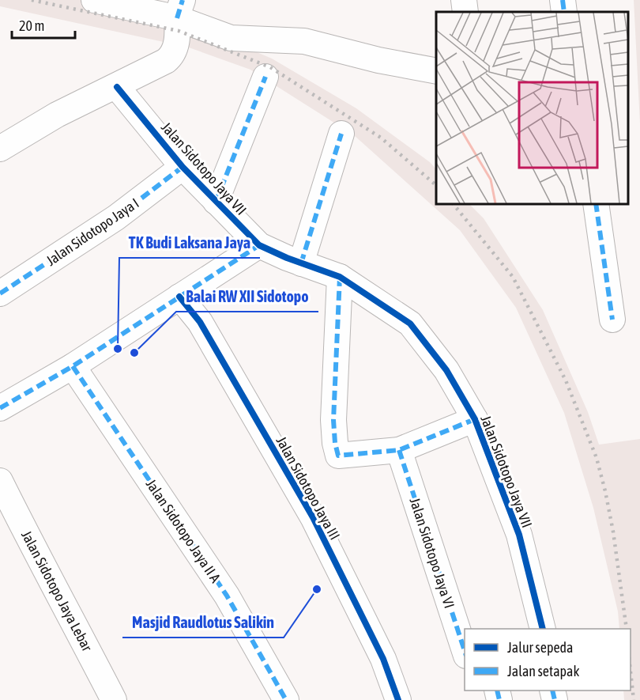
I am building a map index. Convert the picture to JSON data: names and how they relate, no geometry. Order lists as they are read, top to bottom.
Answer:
{
  "streets": {
    "street": [
      "Jalan Sidotopo Jaya VII",
      "Jalan Sidotopo Jaya I",
      "Jalan Sidotopo Jaya III",
      "Jalan Sidotopo Jaya II A",
      "Jalan Sidotopo Jaya VI",
      "Jalan Sidotopo Jaya Lebar"
    ]
  },
  "crossings": [
    ["Jalan Sidotopo Jaya VII", "Jalan Sidotopo Jaya I"]
  ],
  "places": ["TK Budi Laksana Jaya", "Balai RW XII Sidotopo", "Masjid Raudlotus Salikin"],
  "legend": ["Jalur sepeda", "Jalan setapak"],
  "scale_bar": "20 m"
}
